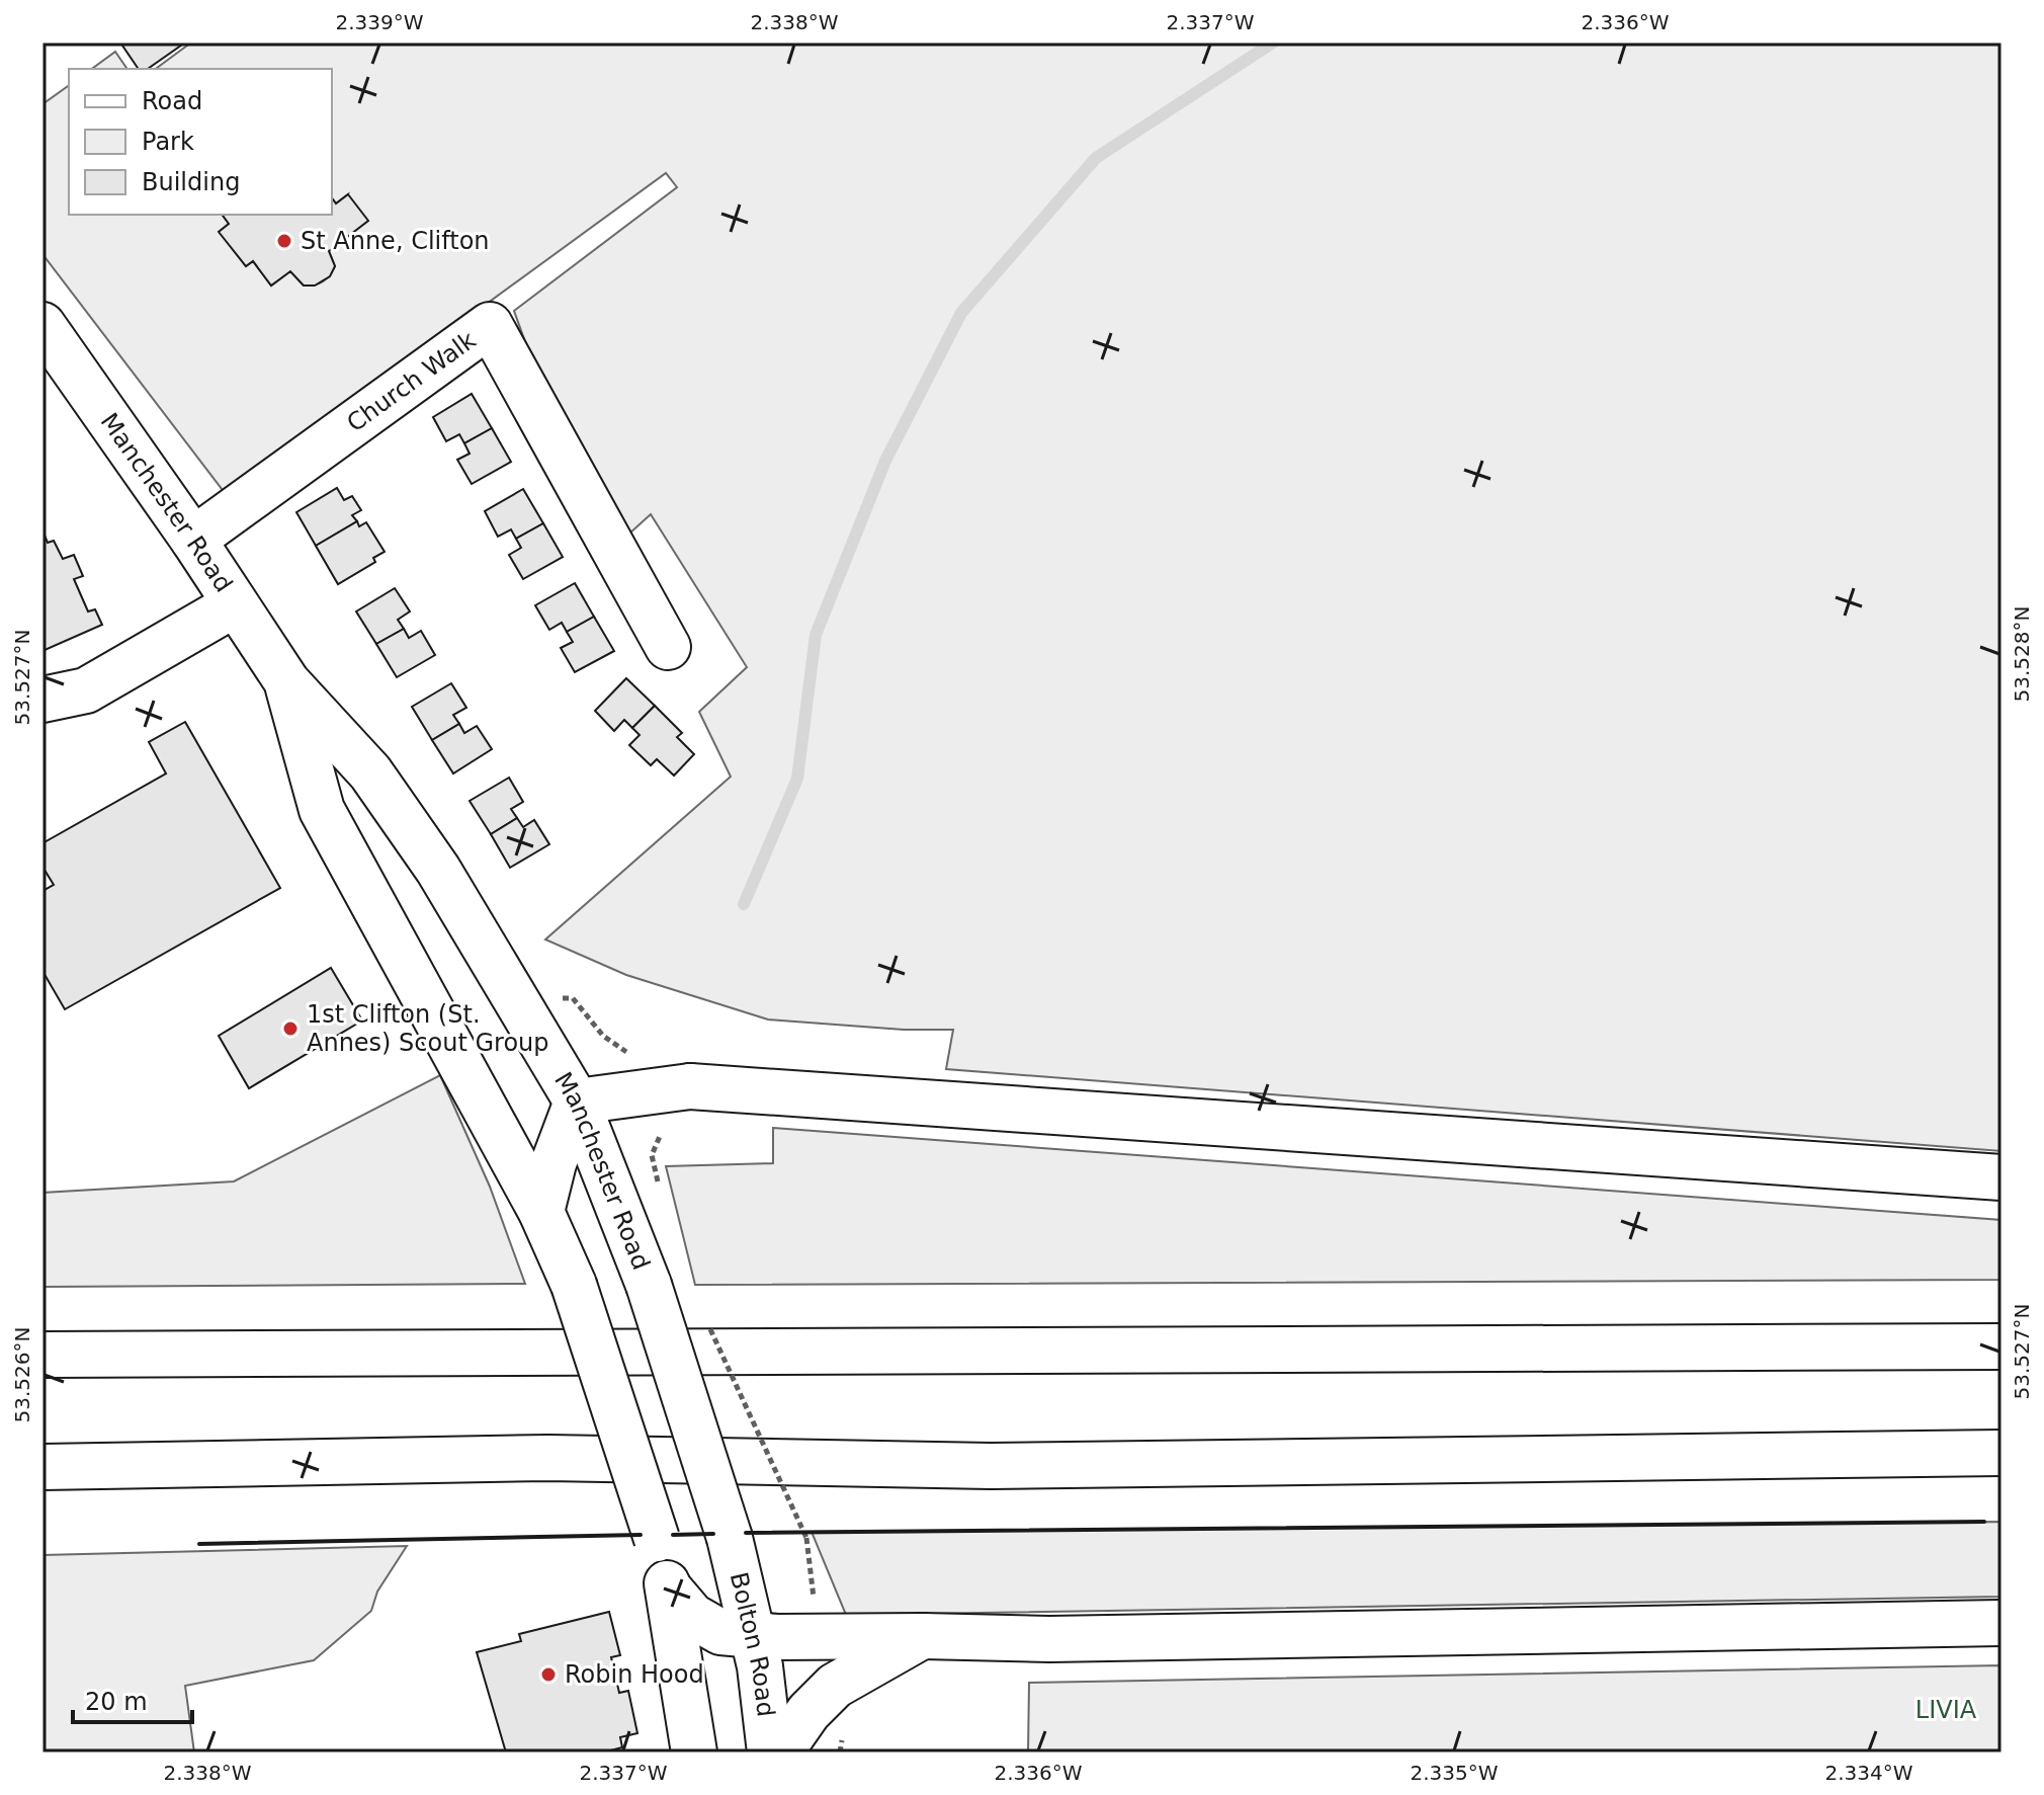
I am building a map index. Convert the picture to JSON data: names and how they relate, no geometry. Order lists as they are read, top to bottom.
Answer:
{
  "streets": {
    "main road": ["Church Walk", "Manchester Road", "Bolton Road"]
  },
  "crossings": [
    ["Church Walk", "Manchester Road"],
    ["Manchester Road", "Bolton Road"]
  ],
  "parks": ["LIVIA"],
  "places": ["St Anne, Clifton", "1st Clifton (St. Annes) Scout Group", "Robin Hood"],
  "legend": ["Road", "Park", "Building"],
  "scale_bar": "20 m",
  "coordinates": [
    "2.339°W",
    "2.338°W",
    "2.337°W",
    "2.336°W",
    "53.528°N",
    "53.527°N",
    "53.526°N",
    "2.335°W",
    "2.334°W"
  ]
}
